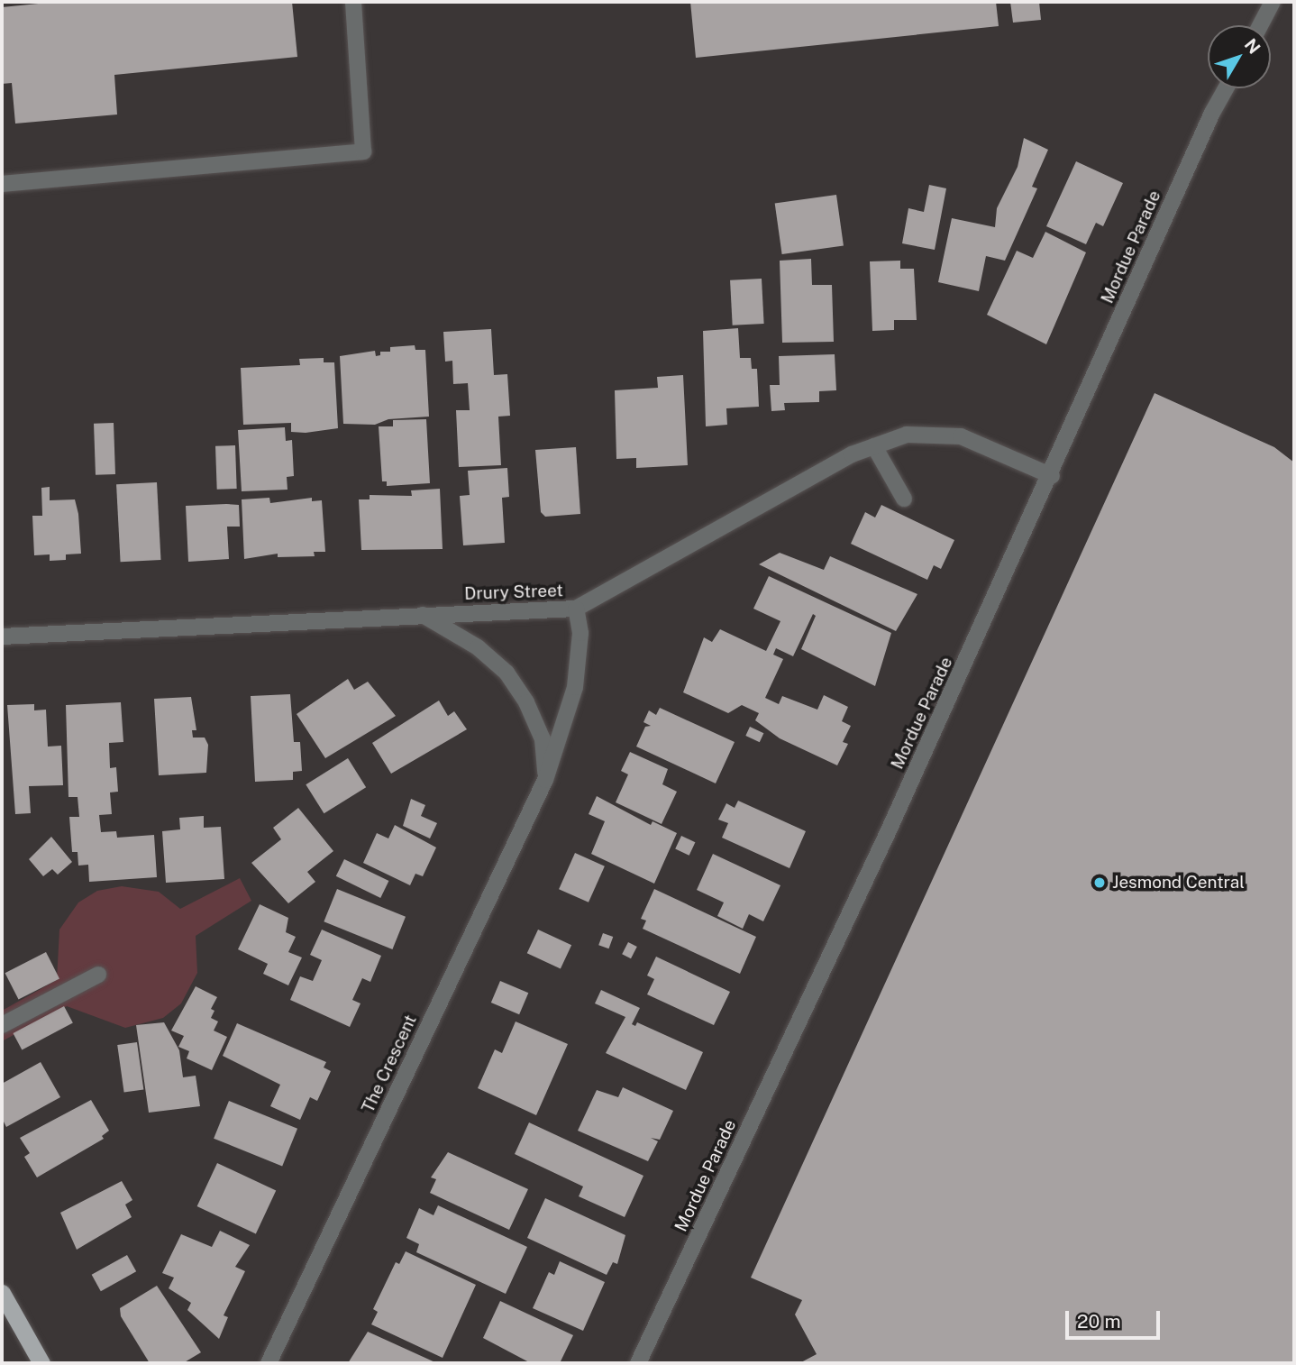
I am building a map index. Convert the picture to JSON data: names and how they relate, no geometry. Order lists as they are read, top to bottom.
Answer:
{
  "streets": {
    "street": ["Mordue Parade", "Drury Street", "The Crescent"]
  },
  "crossings": [
    ["Mordue Parade", "Drury Street"],
    ["Drury Street", "The Crescent"]
  ],
  "places": ["Jesmond Central"],
  "scale_bar": "20 m",
  "north": "top right"
}
